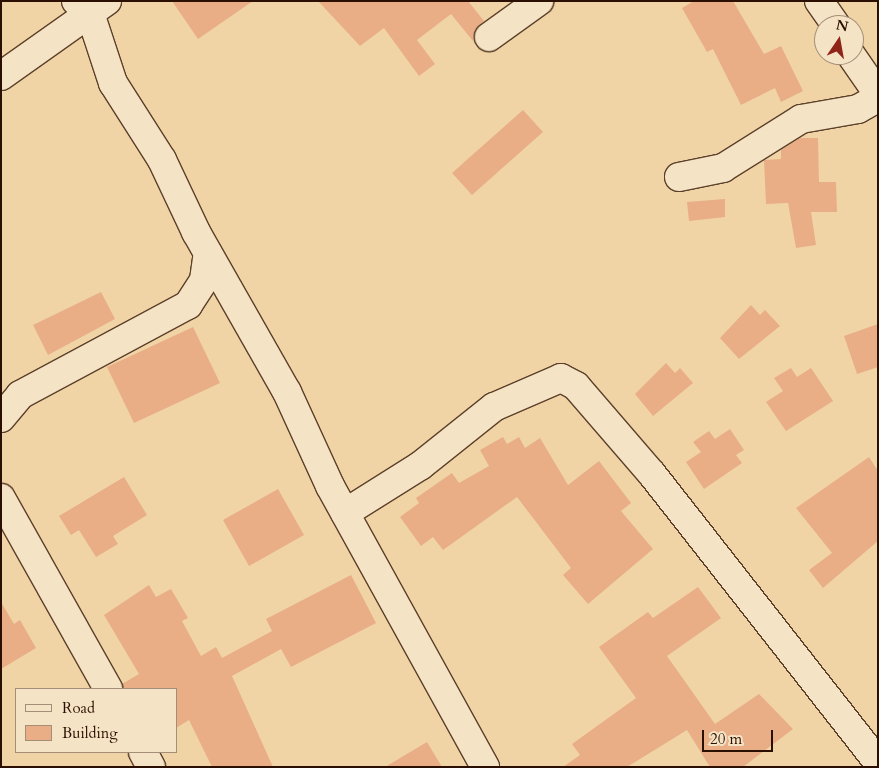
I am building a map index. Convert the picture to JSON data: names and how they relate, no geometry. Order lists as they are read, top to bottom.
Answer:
{
  "legend": ["Road", "Building"],
  "scale_bar": "20 m",
  "north": "top"
}
